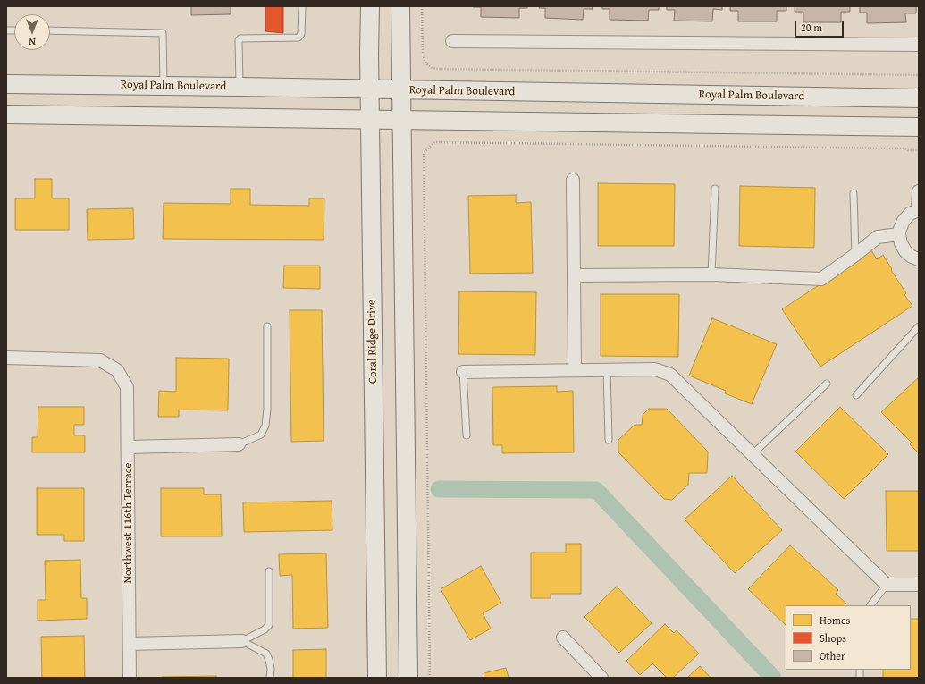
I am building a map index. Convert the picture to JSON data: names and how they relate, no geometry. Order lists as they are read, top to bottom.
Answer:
{
  "streets": {
    "main road": ["Royal Palm Boulevard", "Coral Ridge Drive"],
    "street": ["Northwest 116th Terrace"]
  },
  "crossings": [
    ["Royal Palm Boulevard", "Coral Ridge Drive"]
  ],
  "legend": ["Homes", "Shops", "Other"],
  "scale_bar": "20 m",
  "north": "bottom"
}
